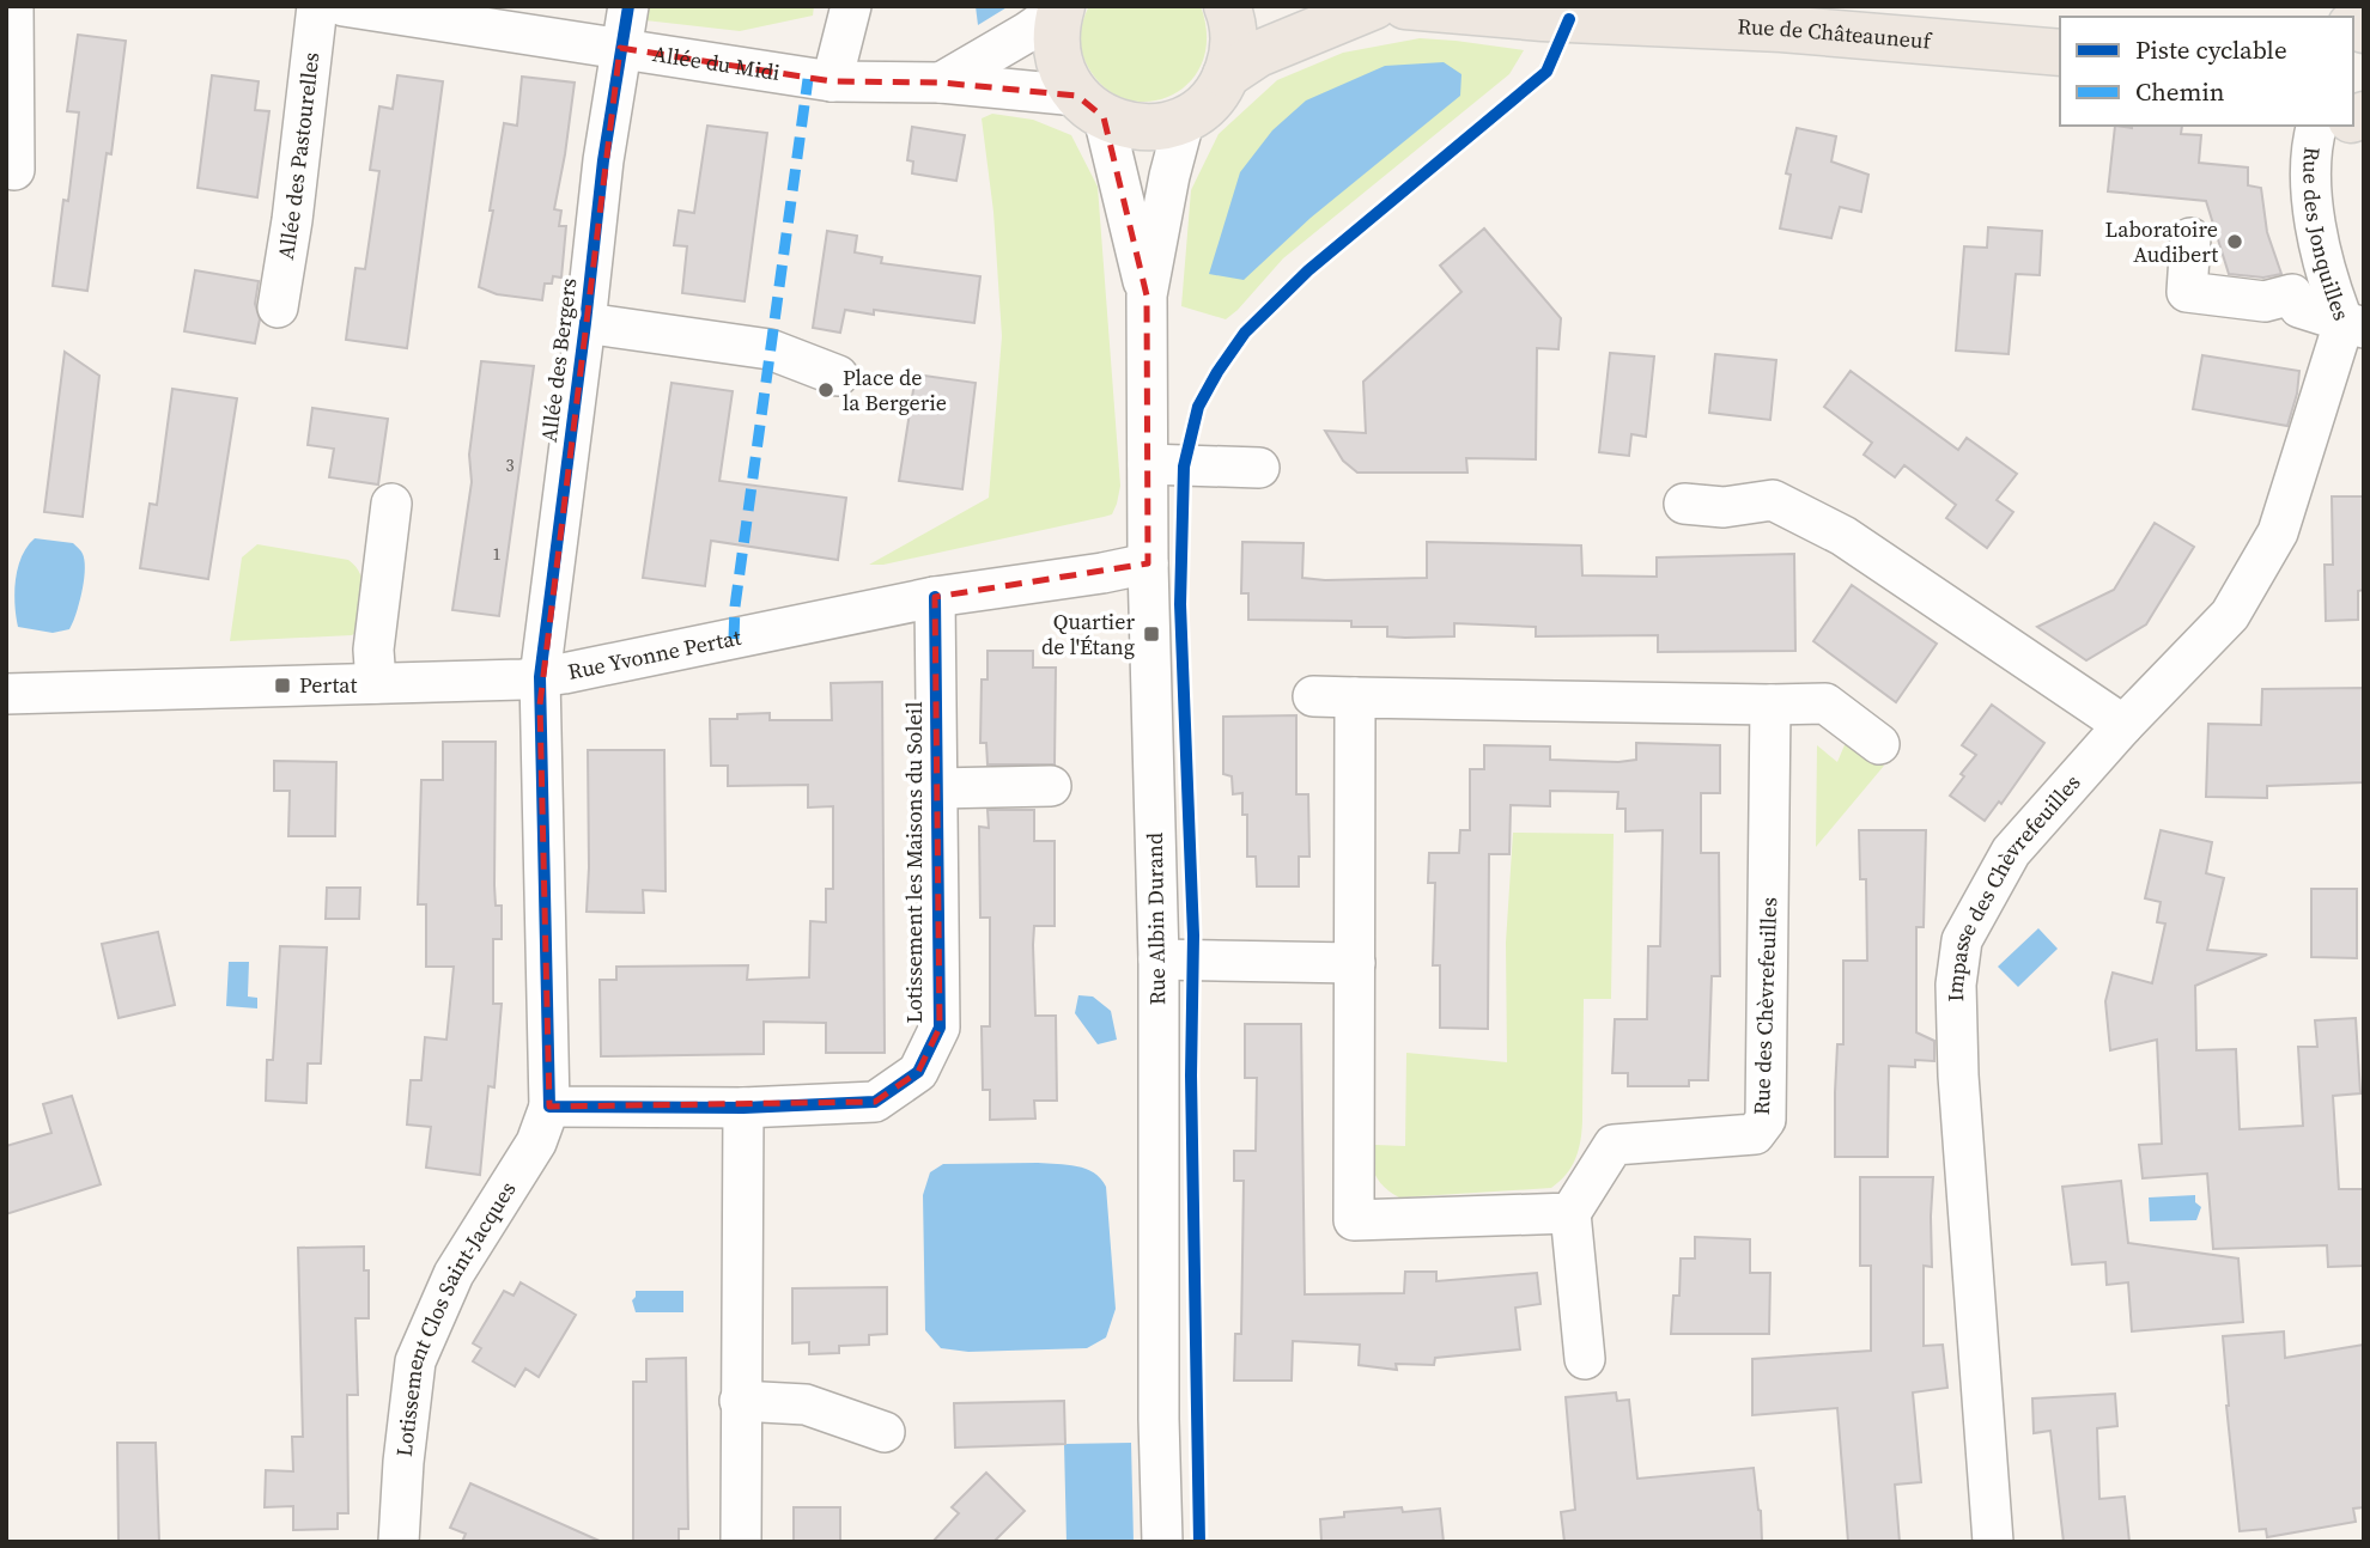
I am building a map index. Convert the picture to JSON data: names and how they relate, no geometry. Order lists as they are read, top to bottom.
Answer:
{
  "streets": {
    "main road": ["Rue de Châteauneuf"],
    "street": [
      "Allée du Midi",
      "Allée des Pastourelles",
      "Rue des Jonquilles",
      "Allée des Bergers",
      "Rue Yvonne Pertat",
      "Lotissement les Maisons du Soleil",
      "Impasse des Chèvrefeuilles",
      "Rue Albin Durand",
      "Rue des Chèvrefeuilles",
      "Lotissement Clos Saint-Jacques"
    ]
  },
  "crossings": [
    ["Allée du Midi", "Allée des Bergers"],
    ["Allée du Midi", "Rue Albin Durand"],
    ["Rue des Jonquilles", "Impasse des Chèvrefeuilles"],
    ["Allée des Bergers", "Rue Yvonne Pertat"],
    ["Rue Yvonne Pertat", "Lotissement les Maisons du Soleil"],
    ["Rue Yvonne Pertat", "Rue Albin Durand"],
    ["Lotissement les Maisons du Soleil", "Lotissement Clos Saint-Jacques"]
  ],
  "places": {
    "other": ["Laboratoire Audibert", "Place de la Bergerie"],
    "transit": ["Quartier de l'Étang", "Pertat"]
  },
  "house_numbers": ["3", "1"],
  "legend": ["Piste cyclable", "Chemin"]
}
